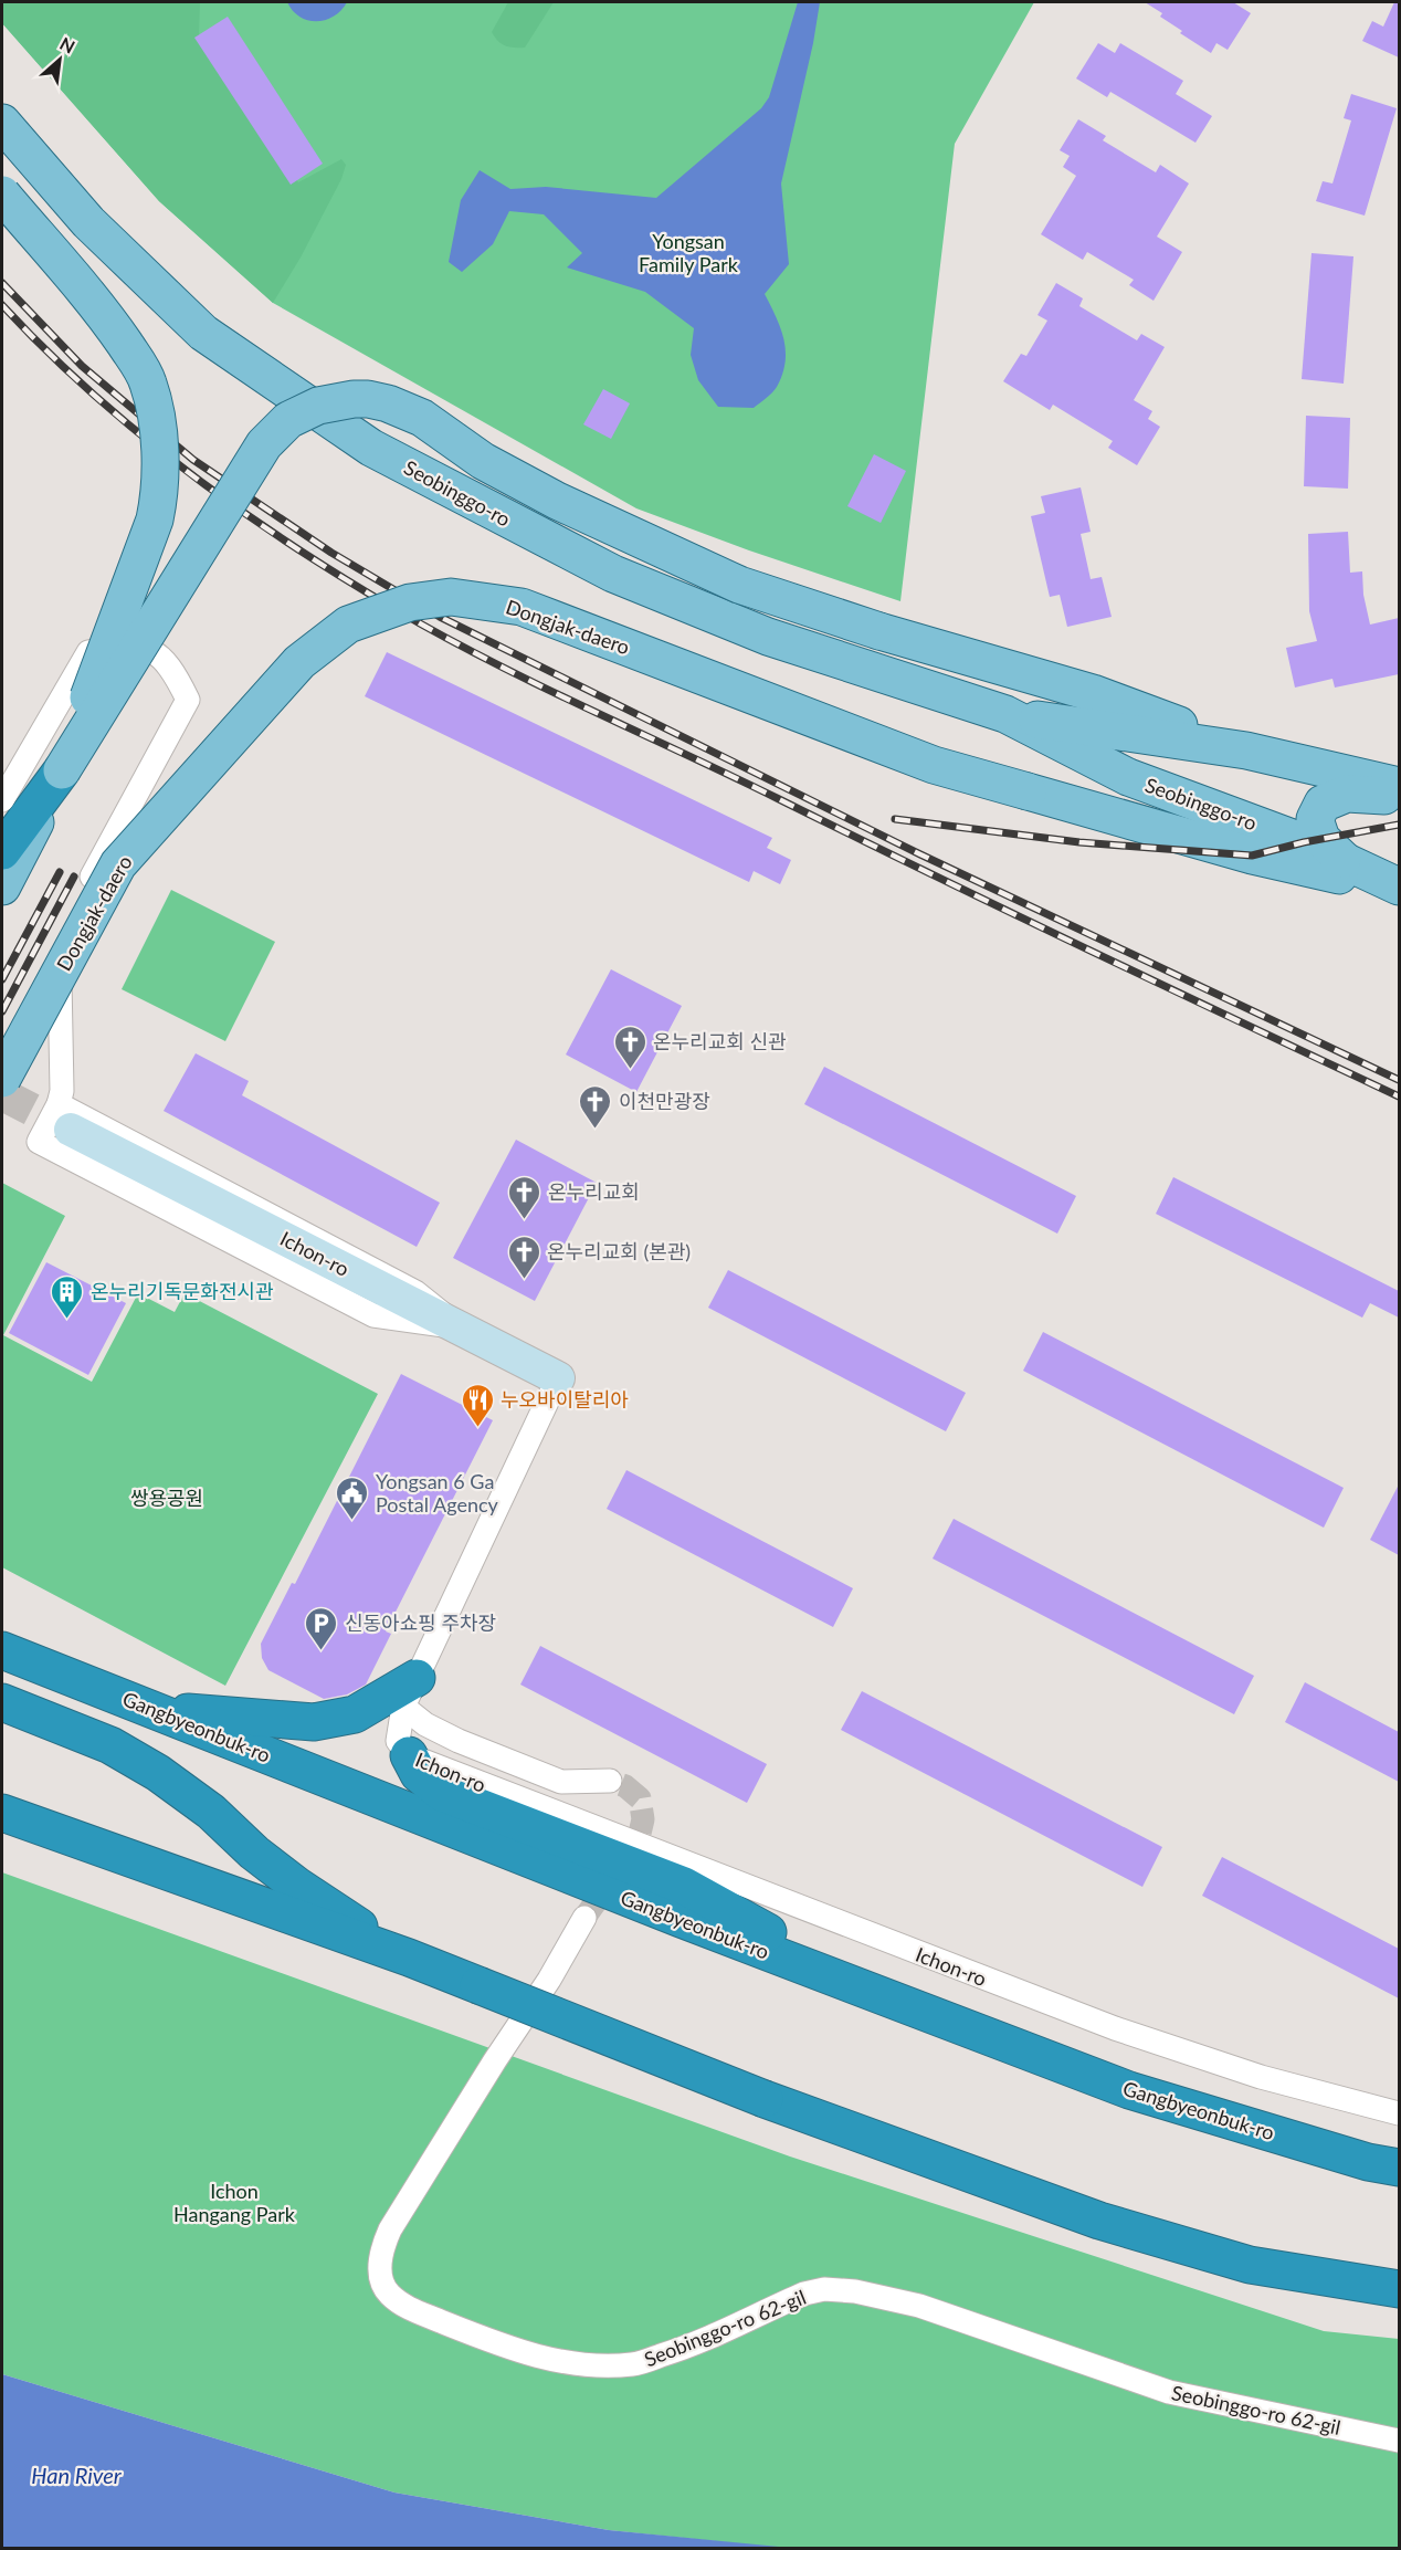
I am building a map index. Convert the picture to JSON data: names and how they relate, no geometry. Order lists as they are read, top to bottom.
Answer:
{
  "streets": {
    "highway": ["Gangbyeonbuk-ro"],
    "main road": ["Seobinggo-ro", "Dongjak-daero"],
    "street": ["Ichon-ro", "Seobinggo-ro 62-gil"]
  },
  "crossings": [
    ["Seobinggo-ro", "Dongjak-daero"]
  ],
  "water": ["Han River"],
  "parks": ["Yongsan Family Park", "쌍용공원", "Ichon Hangang Park"],
  "places": {
    "church": [
      "온누리교회 신관",
      "이천만광장",
      "온누리교회",
      "온누리교회 (본관)"
    ],
    "building": ["온누리기독문화전시관"],
    "restaurant": ["누오바이탈리아"],
    "public building": ["Yongsan 6 Ga Postal Agency"],
    "parking": ["신동아쇼핑 주차장"]
  },
  "north": "top right"
}
